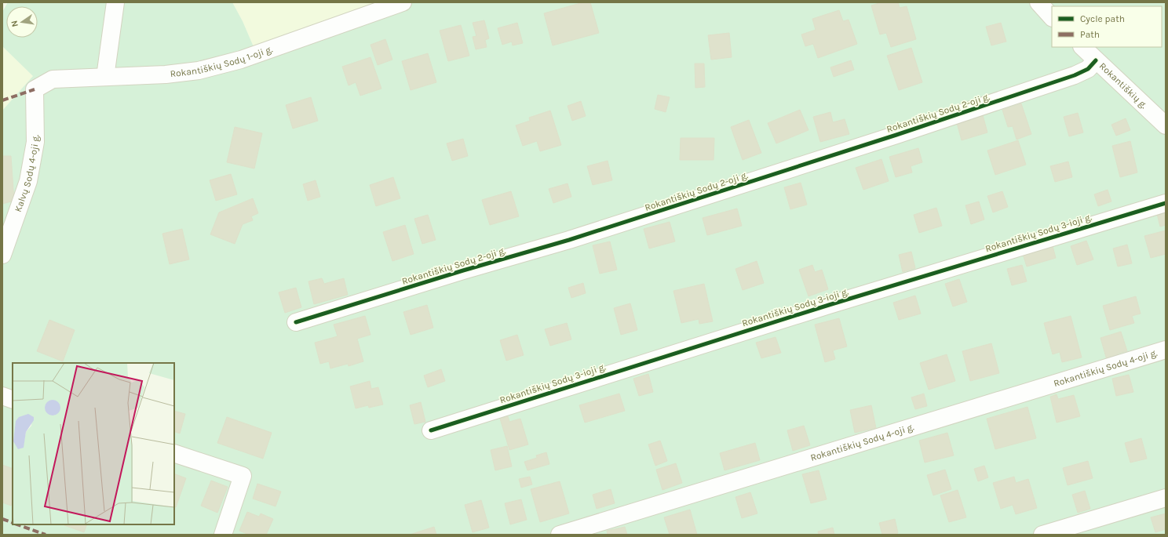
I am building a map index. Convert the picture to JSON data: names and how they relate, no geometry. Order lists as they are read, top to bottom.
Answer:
{
  "streets": {
    "street": [
      "Rokantiškių Sodų 1-oji g.",
      "Rokantiškių g.",
      "Rokantiškių Sodų 2-oji g.",
      "Kalvų Sodų 4-oji g.",
      "Rokantiškių Sodų 3-ioji g.",
      "Rokantiškių Sodų 4-oji g."
    ]
  },
  "crossings": [
    ["Rokantiškių Sodų 1-oji g.", "Kalvų Sodų 4-oji g."],
    ["Rokantiškių g.", "Rokantiškių Sodų 2-oji g."]
  ],
  "legend": ["Cycle path", "Path"],
  "north": "left"
}
